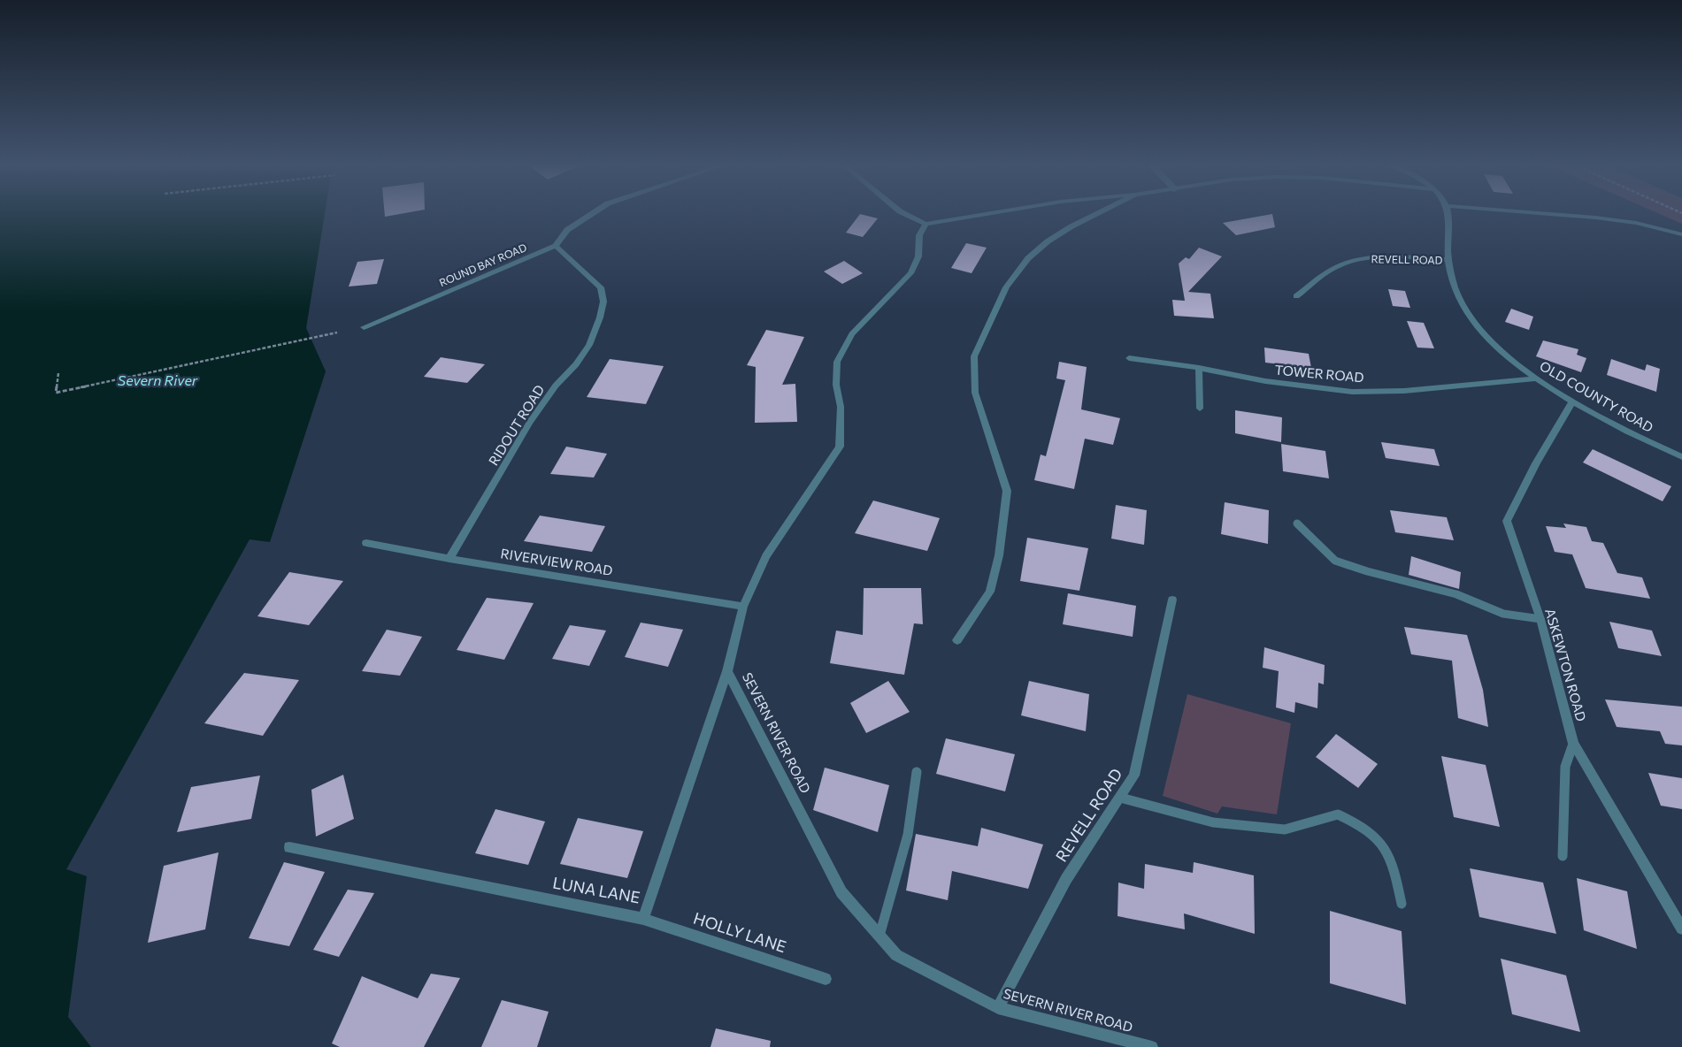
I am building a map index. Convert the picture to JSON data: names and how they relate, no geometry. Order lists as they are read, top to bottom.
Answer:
{
  "streets": {
    "street": [
      "REVELL ROAD",
      "ROUND BAY ROAD",
      "TOWER ROAD",
      "OLD COUNTY ROAD",
      "RIDOUT ROAD",
      "RIVERVIEW ROAD",
      "ASKEWTON ROAD",
      "SEVERN RIVER ROAD",
      "LUNA LANE",
      "HOLLY LANE"
    ]
  },
  "crossings": [
    ["REVELL ROAD", "OLD COUNTY ROAD"],
    ["REVELL ROAD", "SEVERN RIVER ROAD"],
    ["ROUND BAY ROAD", "RIDOUT ROAD"],
    ["TOWER ROAD", "OLD COUNTY ROAD"],
    ["OLD COUNTY ROAD", "ASKEWTON ROAD"],
    ["RIDOUT ROAD", "RIVERVIEW ROAD"],
    ["RIVERVIEW ROAD", "SEVERN RIVER ROAD"],
    ["SEVERN RIVER ROAD", "LUNA LANE"],
    ["LUNA LANE", "HOLLY LANE"]
  ],
  "water": ["Severn River"]
}
